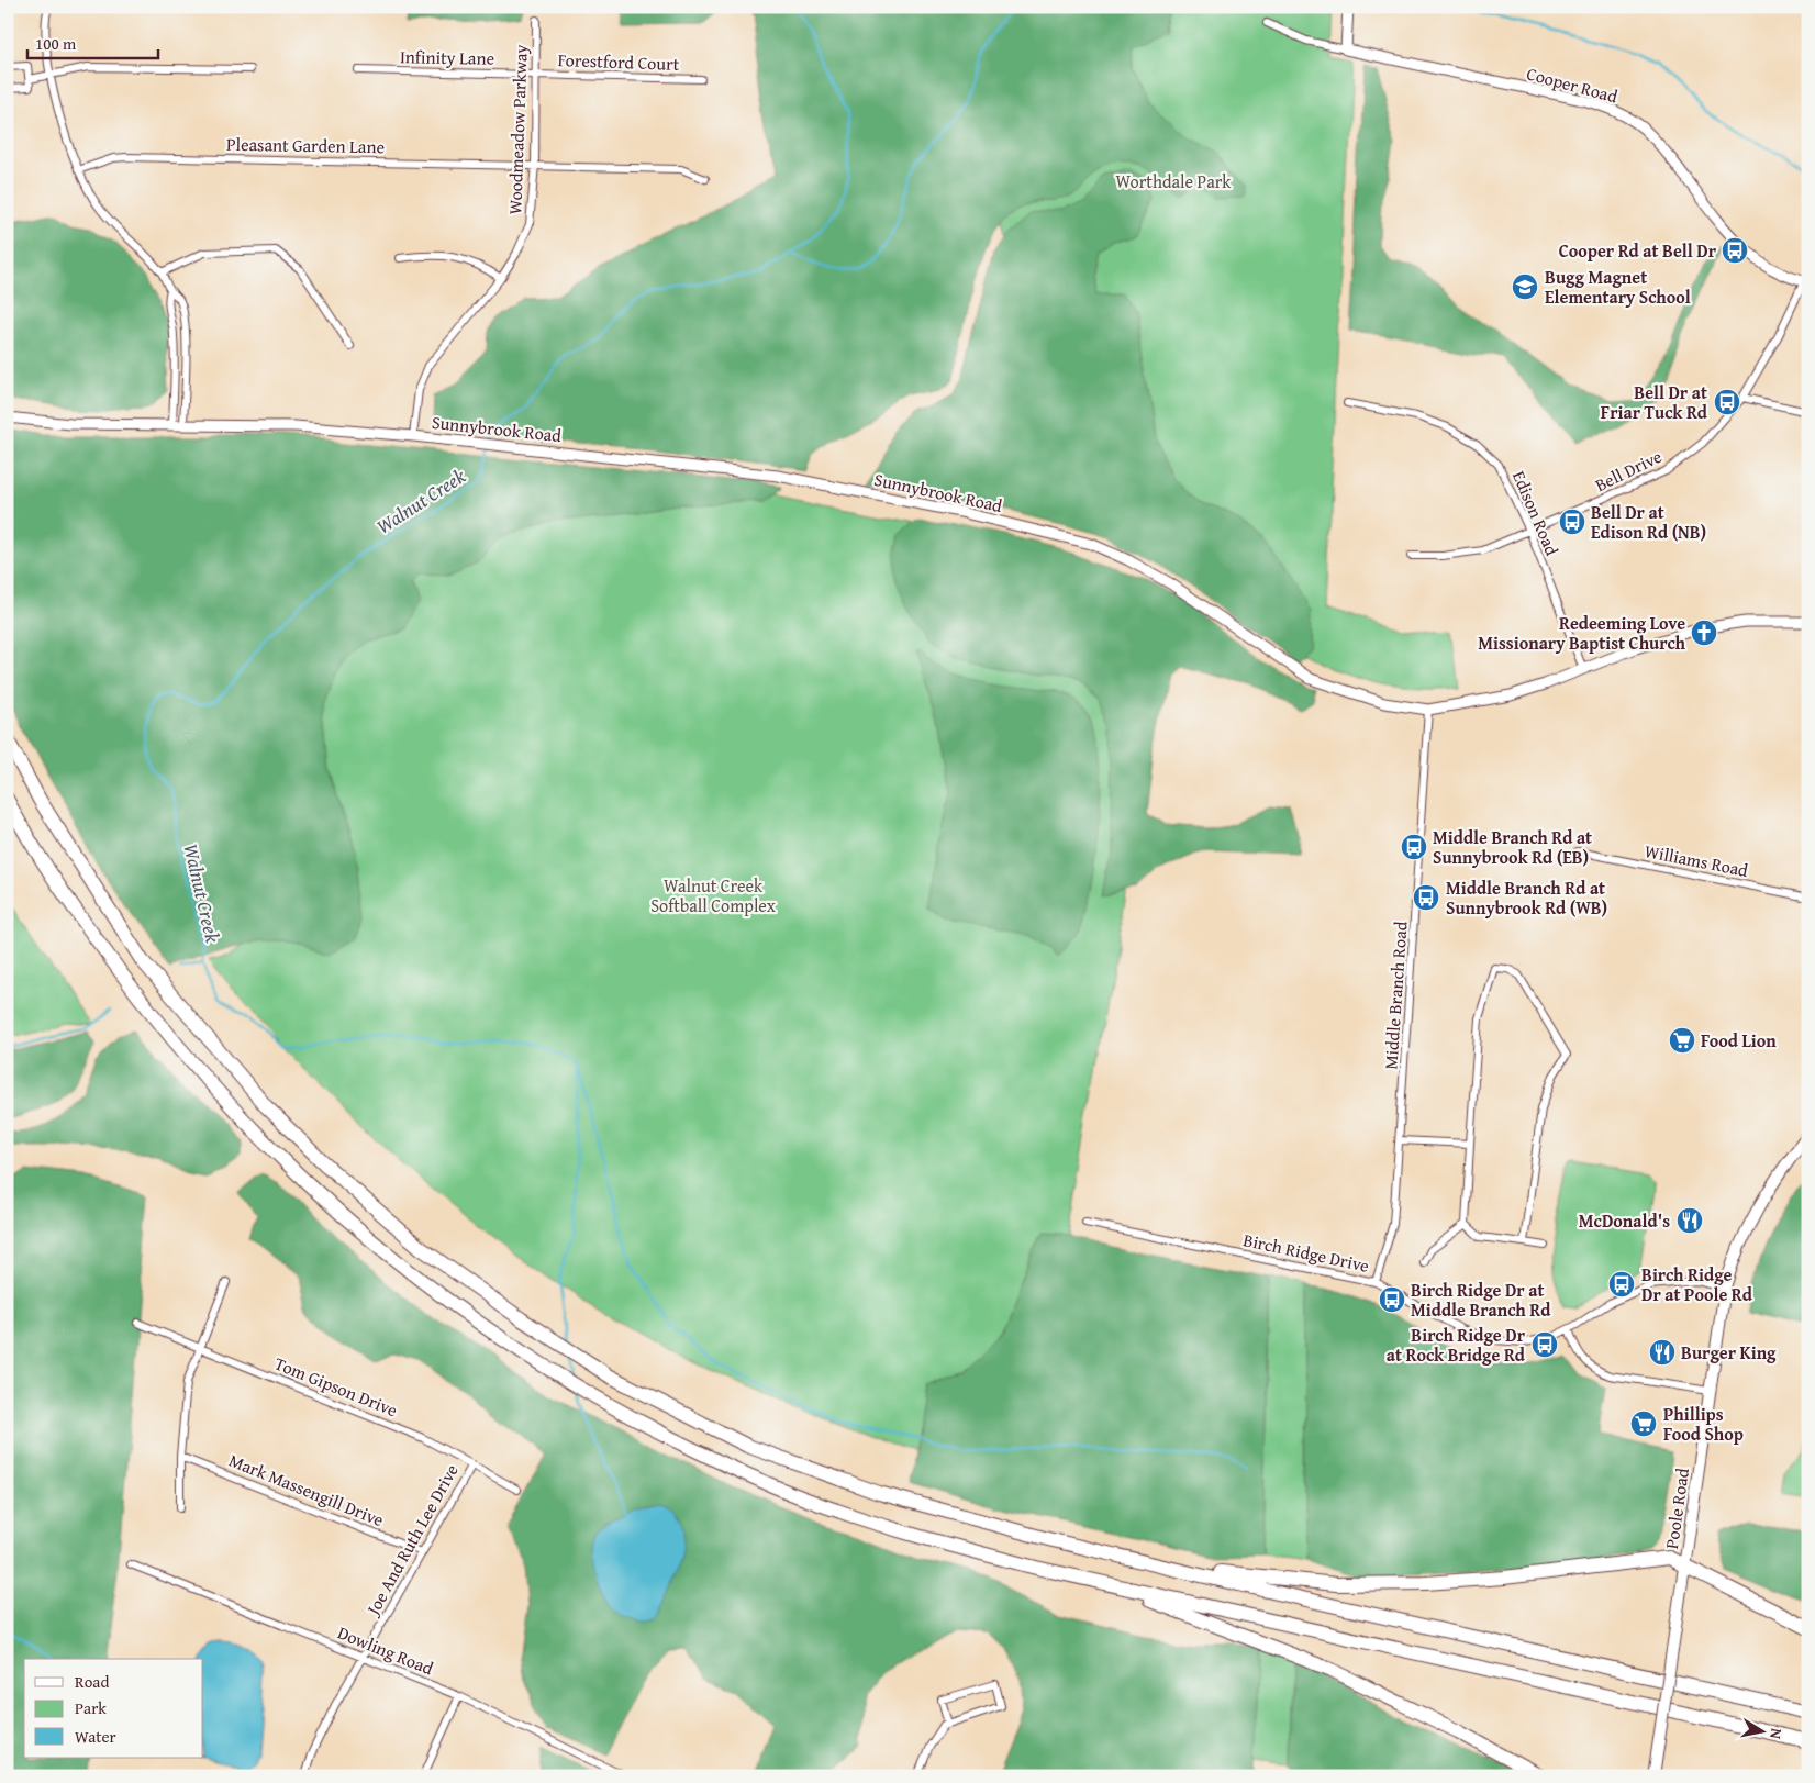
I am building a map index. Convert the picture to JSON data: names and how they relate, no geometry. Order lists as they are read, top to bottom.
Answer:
{
  "streets": {
    "main road": ["Cooper Road", "Sunnybrook Road", "Poole Road"],
    "street": [
      "Infinity Lane",
      "Forestford Court",
      "Woodmeadow Parkway",
      "Pleasant Garden Lane",
      "Bell Drive",
      "Edison Road",
      "Williams Road",
      "Middle Branch Road",
      "Birch Ridge Drive",
      "Tom Gipson Drive",
      "Mark Massengill Drive",
      "Joe And Ruth Lee Drive",
      "Dowling Road"
    ]
  },
  "crossings": [
    ["Infinity Lane", "Forestford Court"],
    ["Infinity Lane", "Woodmeadow Parkway"],
    ["Forestford Court", "Woodmeadow Parkway"],
    ["Cooper Road", "Bell Drive"],
    ["Woodmeadow Parkway", "Pleasant Garden Lane"],
    ["Woodmeadow Parkway", "Sunnybrook Road"],
    ["Sunnybrook Road", "Edison Road"],
    ["Sunnybrook Road", "Middle Branch Road"],
    ["Bell Drive", "Edison Road"],
    ["Middle Branch Road", "Birch Ridge Drive"],
    ["Birch Ridge Drive", "Poole Road"],
    ["Tom Gipson Drive", "Joe And Ruth Lee Drive"],
    ["Mark Massengill Drive", "Joe And Ruth Lee Drive"],
    ["Joe And Ruth Lee Drive", "Dowling Road"]
  ],
  "water": ["Walnut Creek"],
  "parks": ["Worthdale Park", "Walnut Creek Softball Complex"],
  "places": {
    "bus stop": [
      "Cooper Rd at Bell Dr",
      "Bell Dr at Friar Tuck Rd",
      "Bell Dr at Edison Rd (NB)",
      "Middle Branch Rd at Sunnybrook Rd (EB)",
      "Middle Branch Rd at Sunnybrook Rd (WB)",
      "Birch Ridge Dr at Poole Rd",
      "Birch Ridge Dr at Middle Branch Rd",
      "Birch Ridge Dr at Rock Bridge Rd"
    ],
    "school or university": ["Bugg Magnet Elementary School"],
    "church": ["Redeeming Love Missionary Baptist Church"],
    "supermarket": ["Food Lion", "Phillips Food Shop"],
    "restaurant": ["McDonald's", "Burger King"]
  },
  "legend": ["Road", "Park", "Water"],
  "scale_bar": "100 m",
  "north": "right"
}
